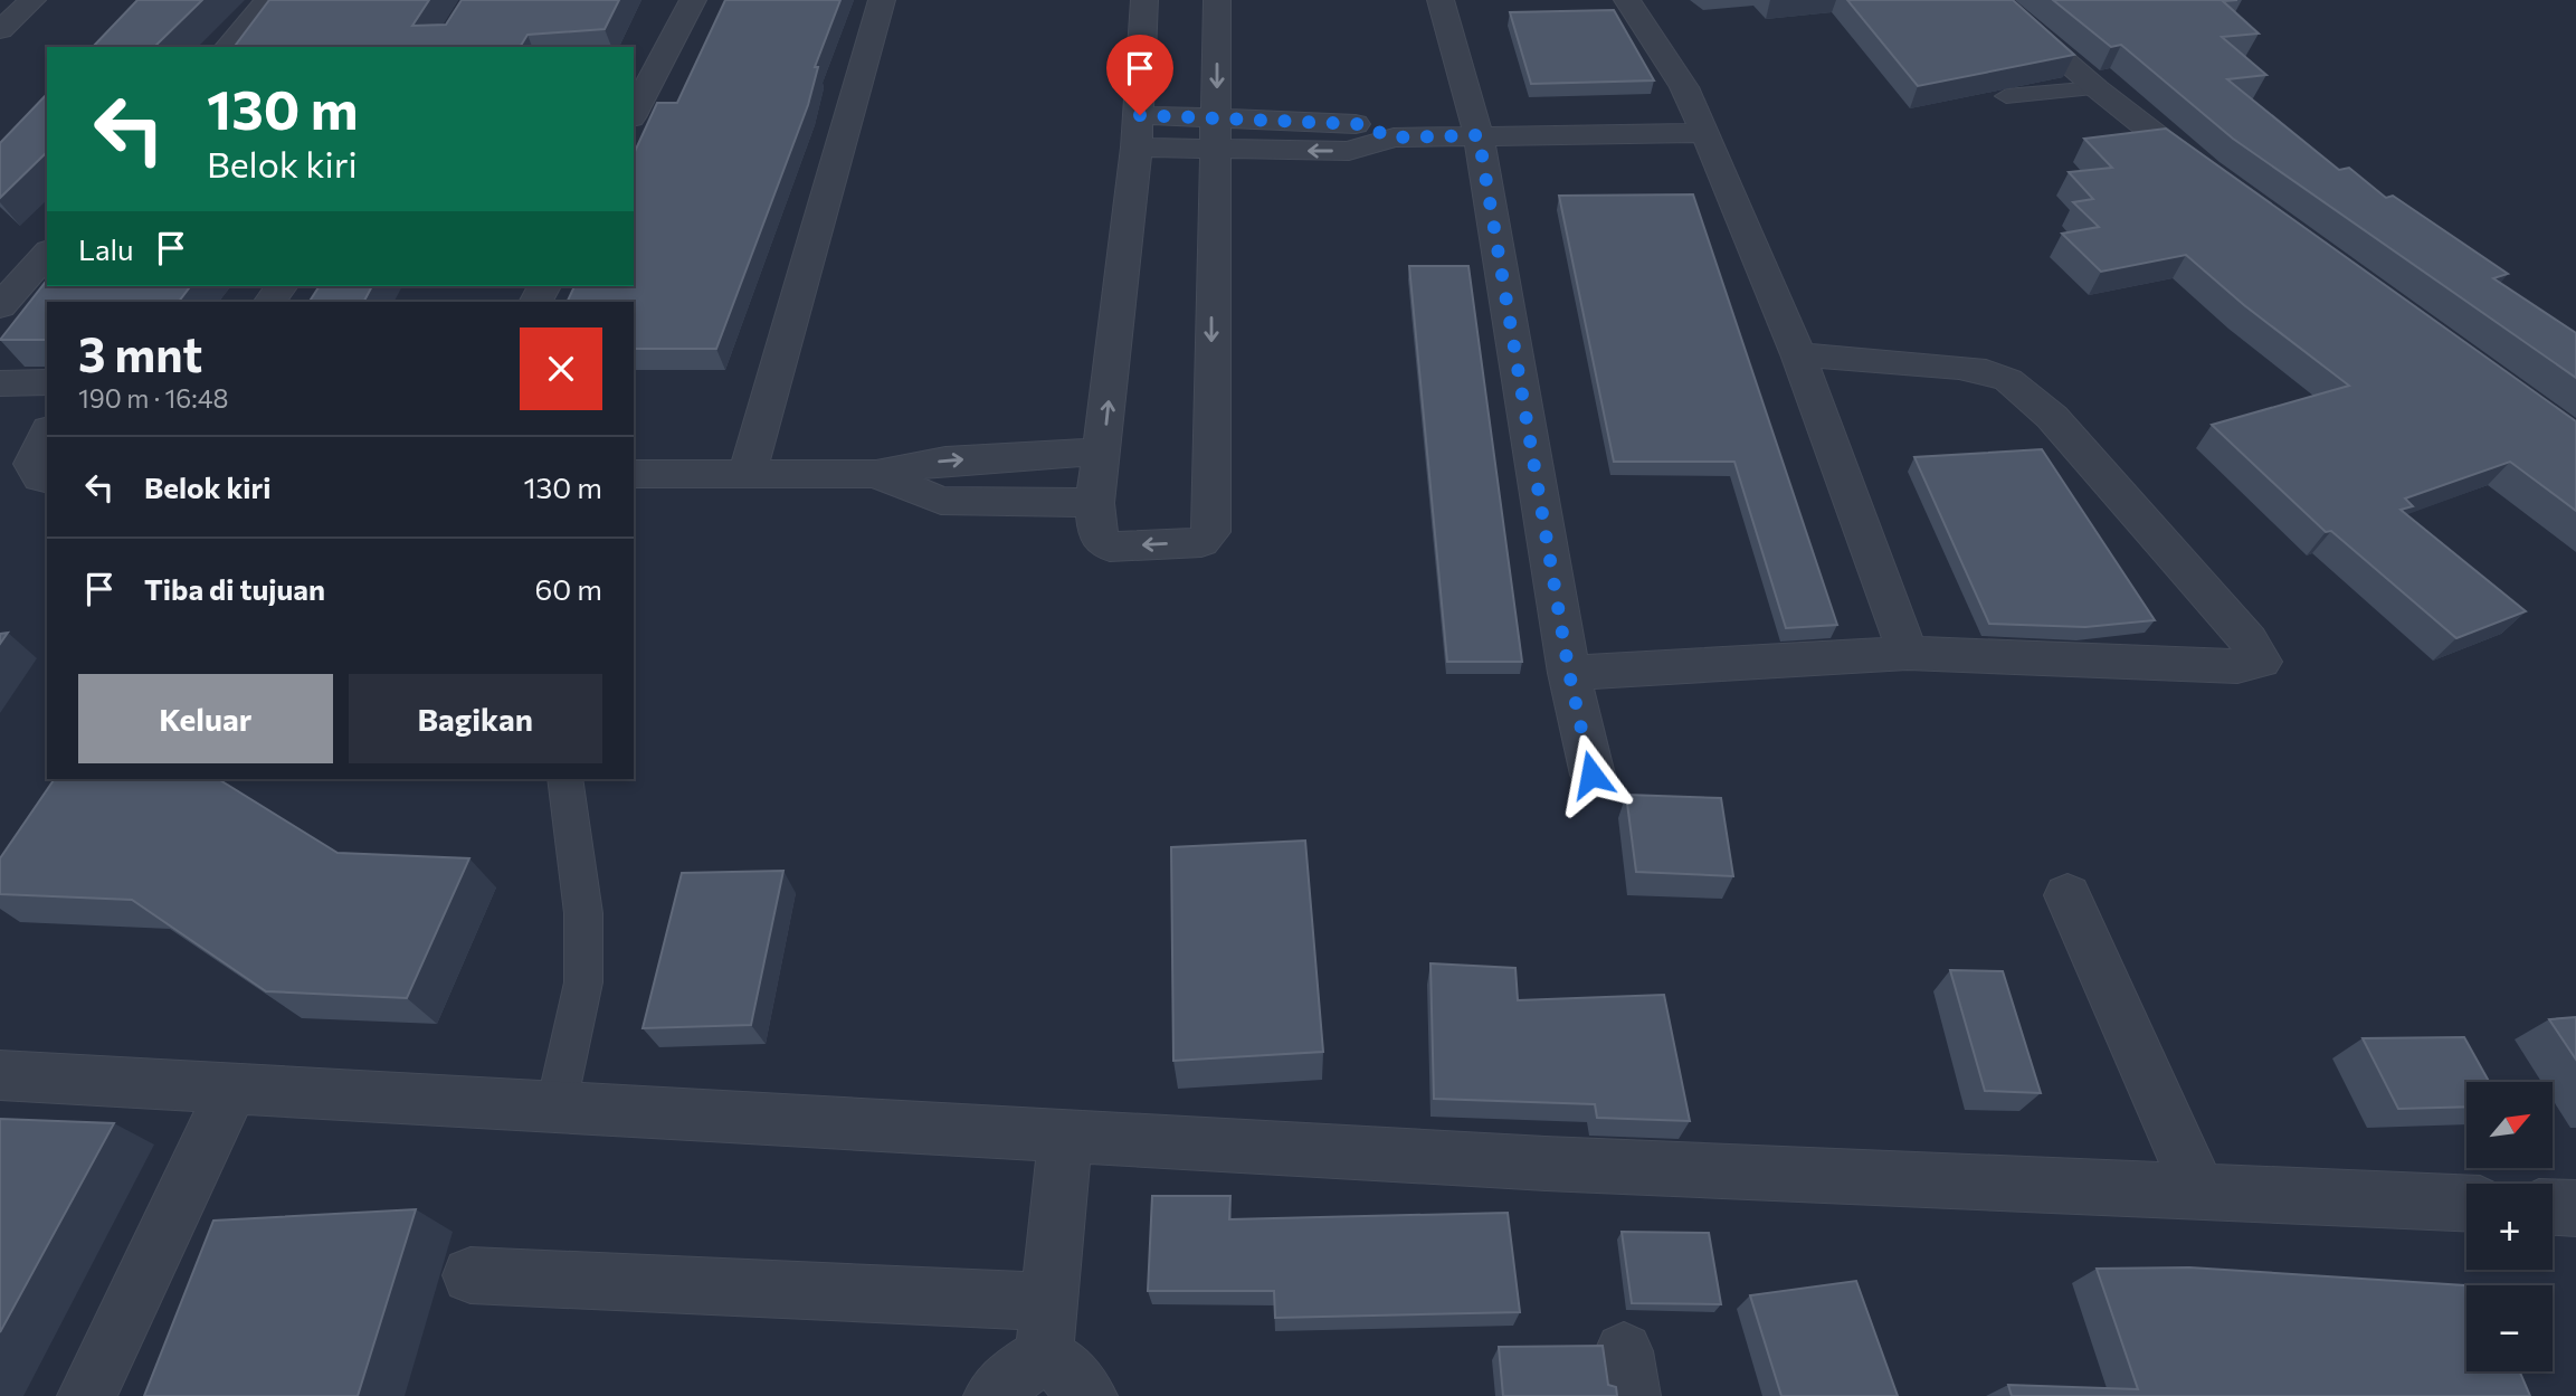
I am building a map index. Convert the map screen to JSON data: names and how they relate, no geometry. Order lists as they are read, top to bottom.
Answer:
{
  "north": "top right",
  "page": {
    "turn": ["130 m", "Belok kiri"],
    "then": "Lalu",
    "heading": ["3 mnt", "190 m · 16:48"],
    "list": [
      {
        "name": "Belok kiri",
        "value": "130 m"
      },
      {
        "name": "Tiba di tujuan",
        "value": "60 m"
      }
    ],
    "buttons": ["Keluar", "Bagikan"],
    "map_buttons": ["+", "−"]
  }
}
